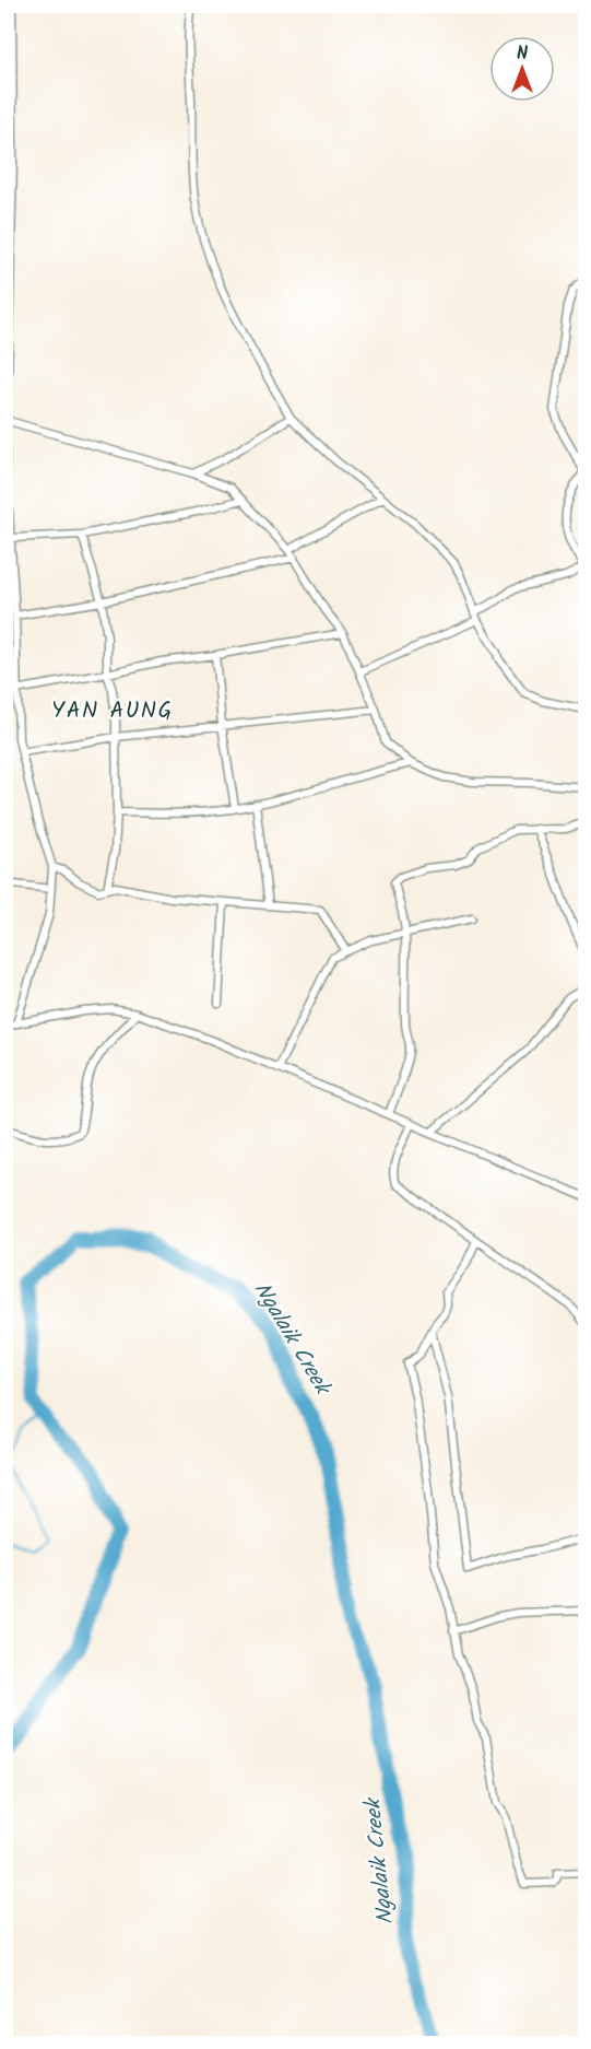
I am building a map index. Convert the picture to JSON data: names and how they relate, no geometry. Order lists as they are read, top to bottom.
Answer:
{
  "districts": ["YAN AUNG"],
  "water": ["Ngalaik Creek"],
  "north": "top"
}
